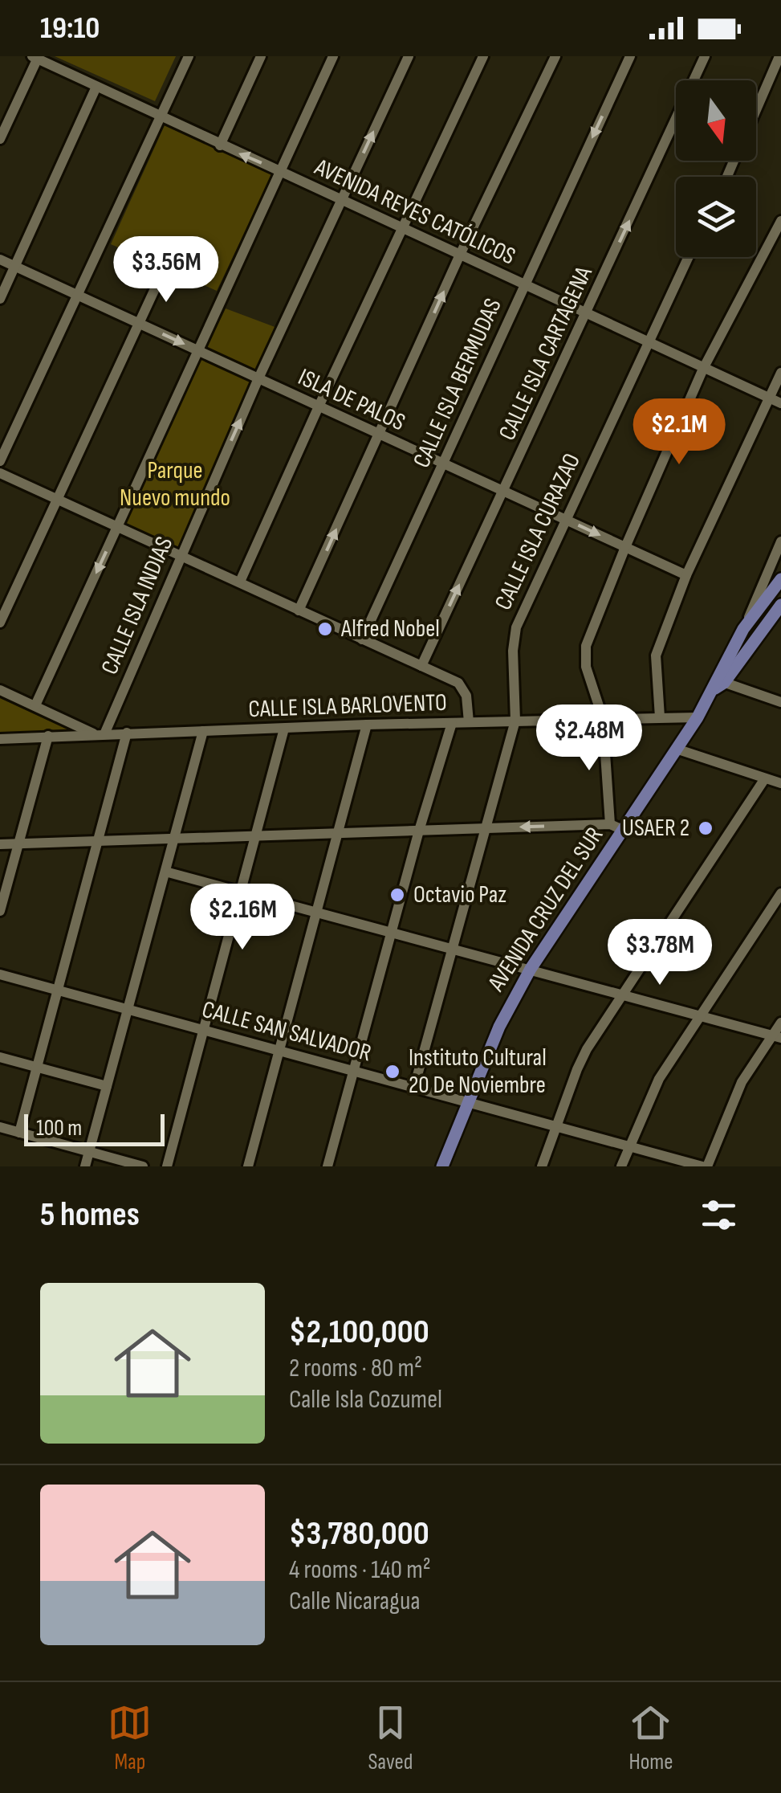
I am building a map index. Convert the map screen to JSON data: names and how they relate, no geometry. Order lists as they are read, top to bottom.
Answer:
{
  "streets": {
    "main road": ["AVENIDA CRUZ DEL SUR"],
    "street": [
      "AVENIDA REYES CATÓLICOS",
      "CALLE ISLA CARTAGENA",
      "CALLE ISLA BERMUDAS",
      "ISLA DE PALOS",
      "CALLE ISLA CURAZAO",
      "CALLE ISLA INDIAS",
      "CALLE ISLA BARLOVENTO",
      "CALLE SAN SALVADOR"
    ]
  },
  "crossings": [
    ["AVENIDA REYES CATÓLICOS", "CALLE ISLA CARTAGENA"],
    ["AVENIDA REYES CATÓLICOS", "CALLE ISLA BERMUDAS"],
    ["AVENIDA REYES CATÓLICOS", "CALLE ISLA CURAZAO"],
    ["AVENIDA REYES CATÓLICOS", "CALLE ISLA INDIAS"],
    ["CALLE ISLA CARTAGENA", "ISLA DE PALOS"],
    ["CALLE ISLA BERMUDAS", "ISLA DE PALOS"],
    ["ISLA DE PALOS", "CALLE ISLA CURAZAO"],
    ["ISLA DE PALOS", "CALLE ISLA INDIAS"],
    ["CALLE ISLA CURAZAO", "CALLE ISLA BARLOVENTO"],
    ["CALLE ISLA CURAZAO", "CALLE SAN SALVADOR"],
    ["CALLE ISLA INDIAS", "CALLE ISLA BARLOVENTO"],
    ["CALLE ISLA BARLOVENTO", "AVENIDA CRUZ DEL SUR"],
    ["AVENIDA CRUZ DEL SUR", "CALLE SAN SALVADOR"]
  ],
  "one_way": ["CALLE ISLA CARTAGENA"],
  "parks": ["Parque Nuevo mundo"],
  "places": [
    "Alfred Nobel",
    "USAER 2",
    "Octavio Paz",
    "Instituto Cultural 20 De Noviembre"
  ],
  "scale_bar": "100 m",
  "north": "bottom",
  "page": {
    "status": "19:10",
    "price": [
      "$3.56M",
      "$2.1M",
      "$2.48M",
      "$2.16M",
      "$3.78M"
    ],
    "scale": "100 m",
    "heading": "5 homes",
    "list": [
      {
        "name": "$2,100,000",
        "note": "2 rooms · 80 m² · Calle Isla Cozumel"
      },
      {
        "name": "$3,780,000",
        "note": "4 rooms · 140 m² · Calle Nicaragua"
      }
    ],
    "tabs": ["Map", "Saved", "Home"]
  }
}
